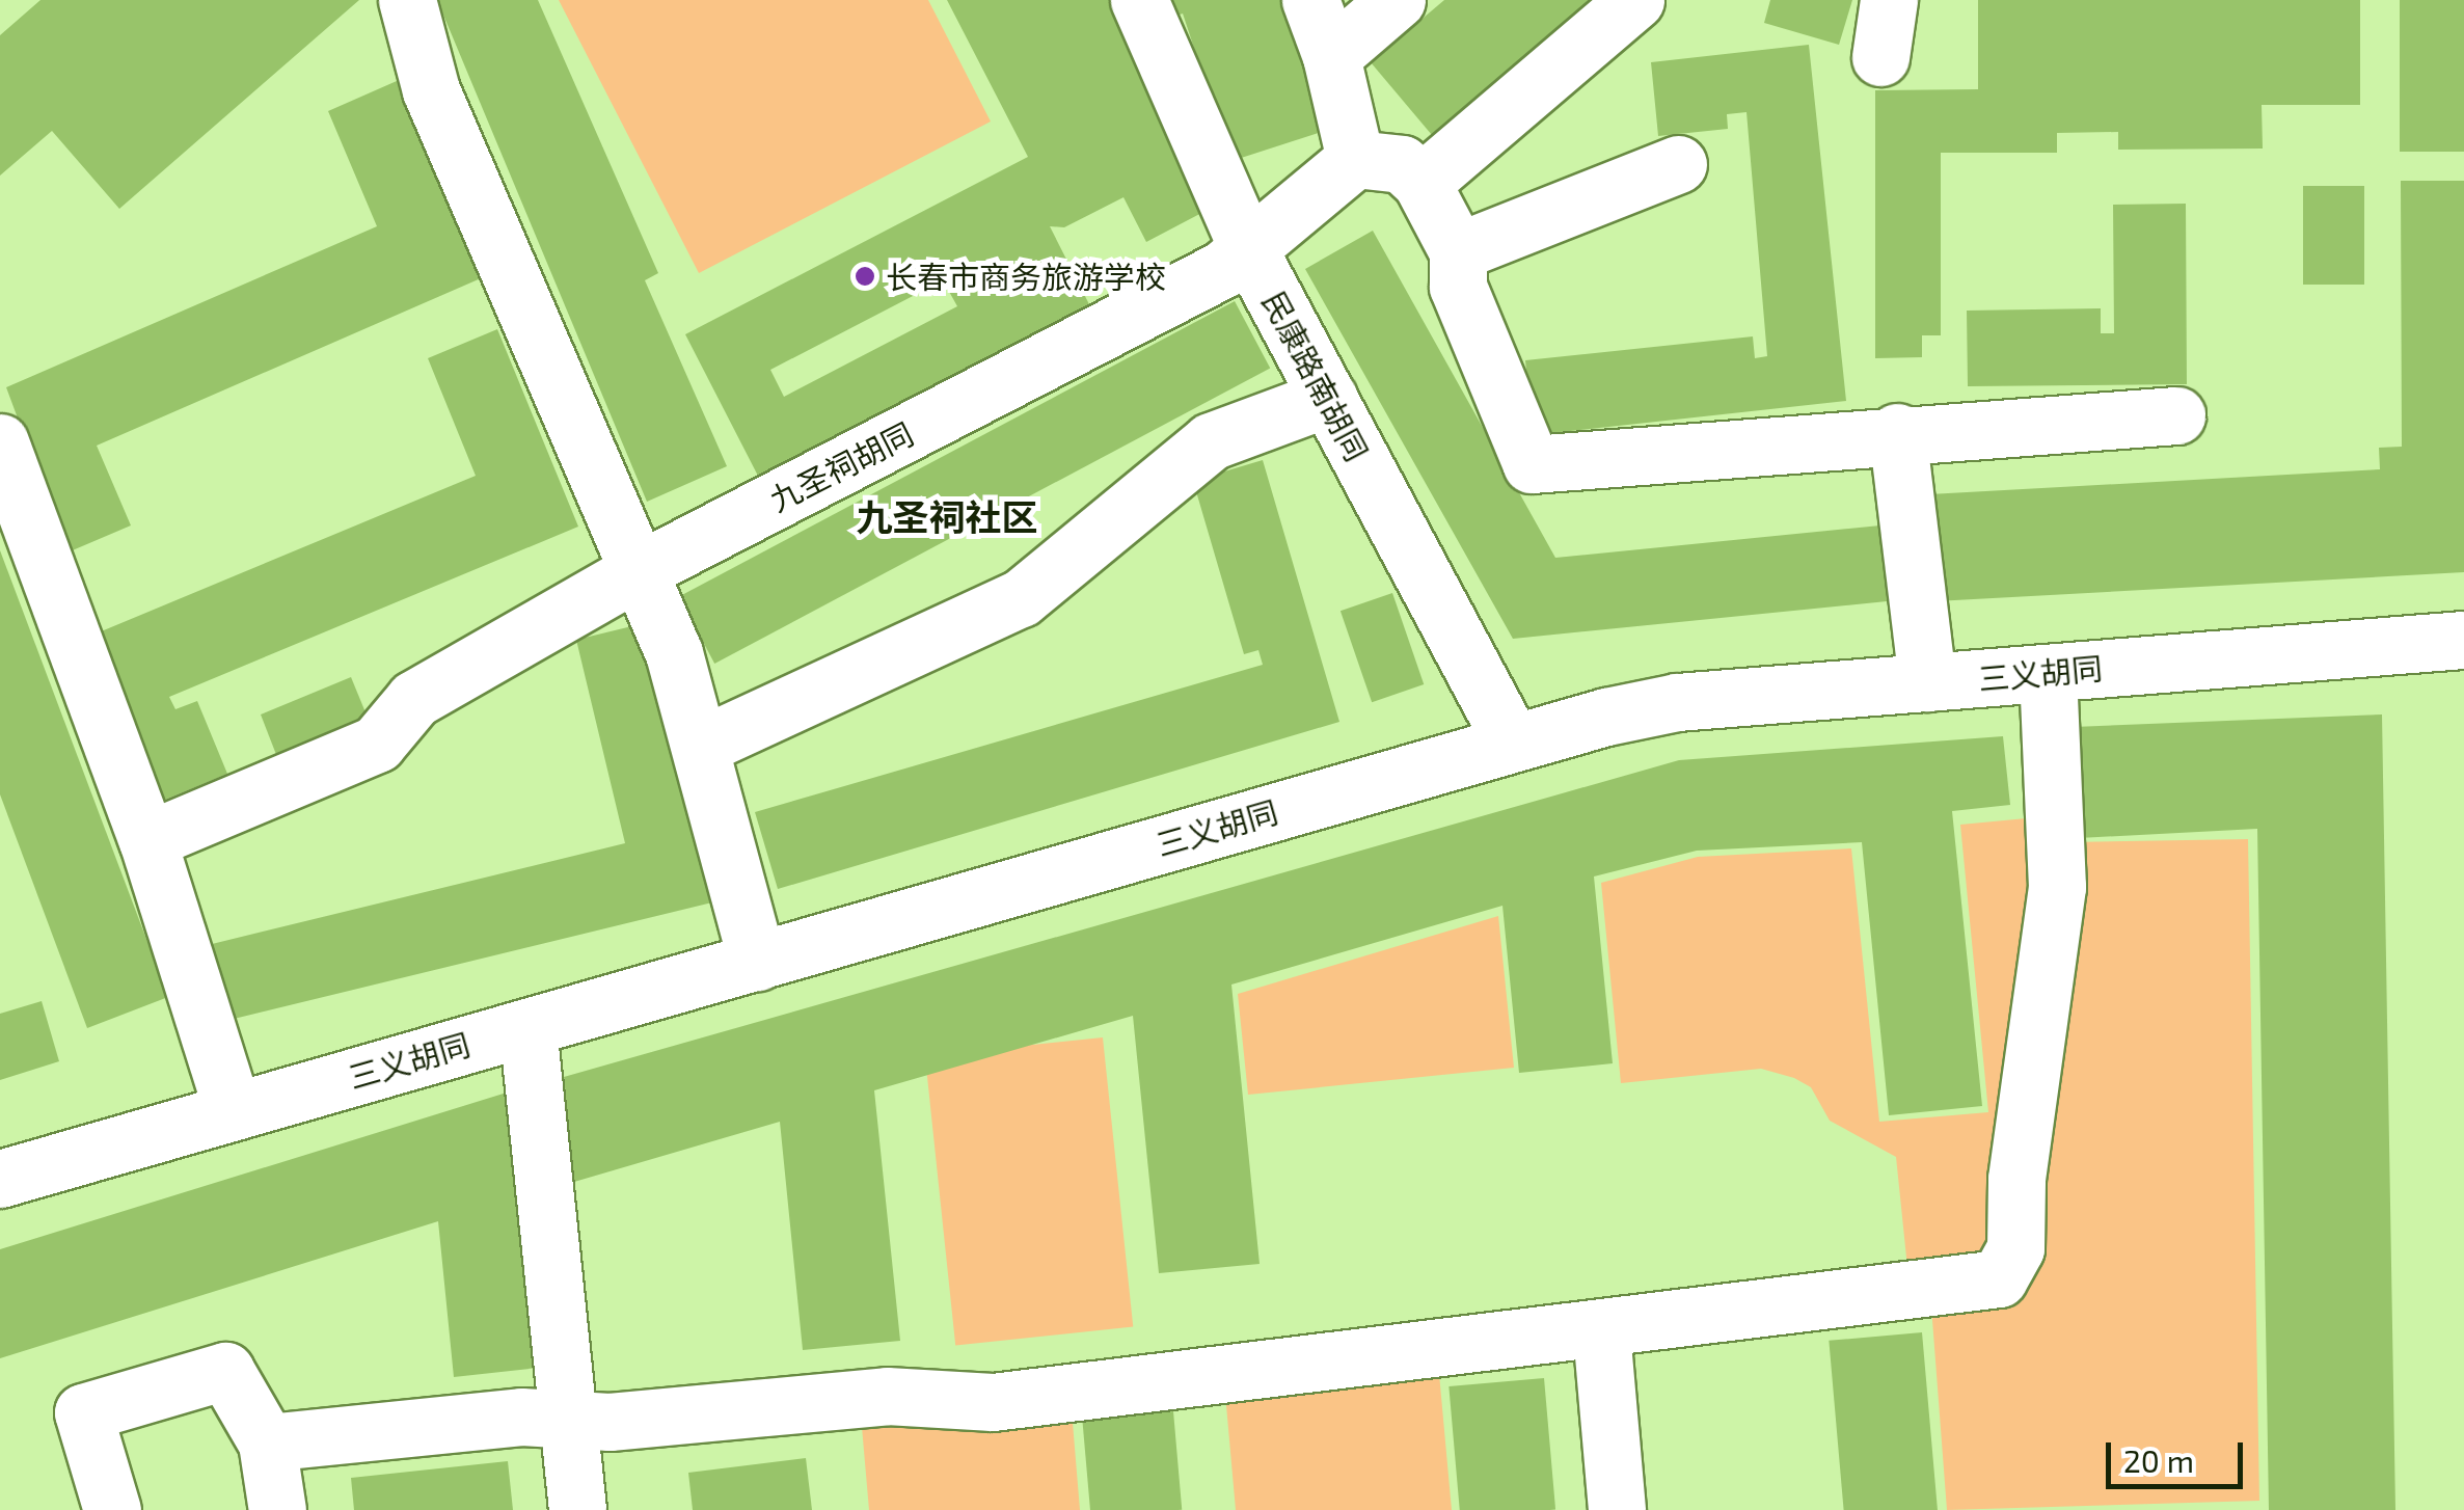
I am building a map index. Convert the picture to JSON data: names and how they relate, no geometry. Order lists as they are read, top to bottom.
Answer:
{
  "streets": {
    "street": ["民康路南胡同", "九圣祠胡同", "三义胡同"]
  },
  "crossings": [
    ["民康路南胡同", "九圣祠胡同"],
    ["民康路南胡同", "三义胡同"]
  ],
  "districts": ["九圣祠社区"],
  "places": ["长春市商务旅游学校"],
  "scale_bar": "20 m"
}
